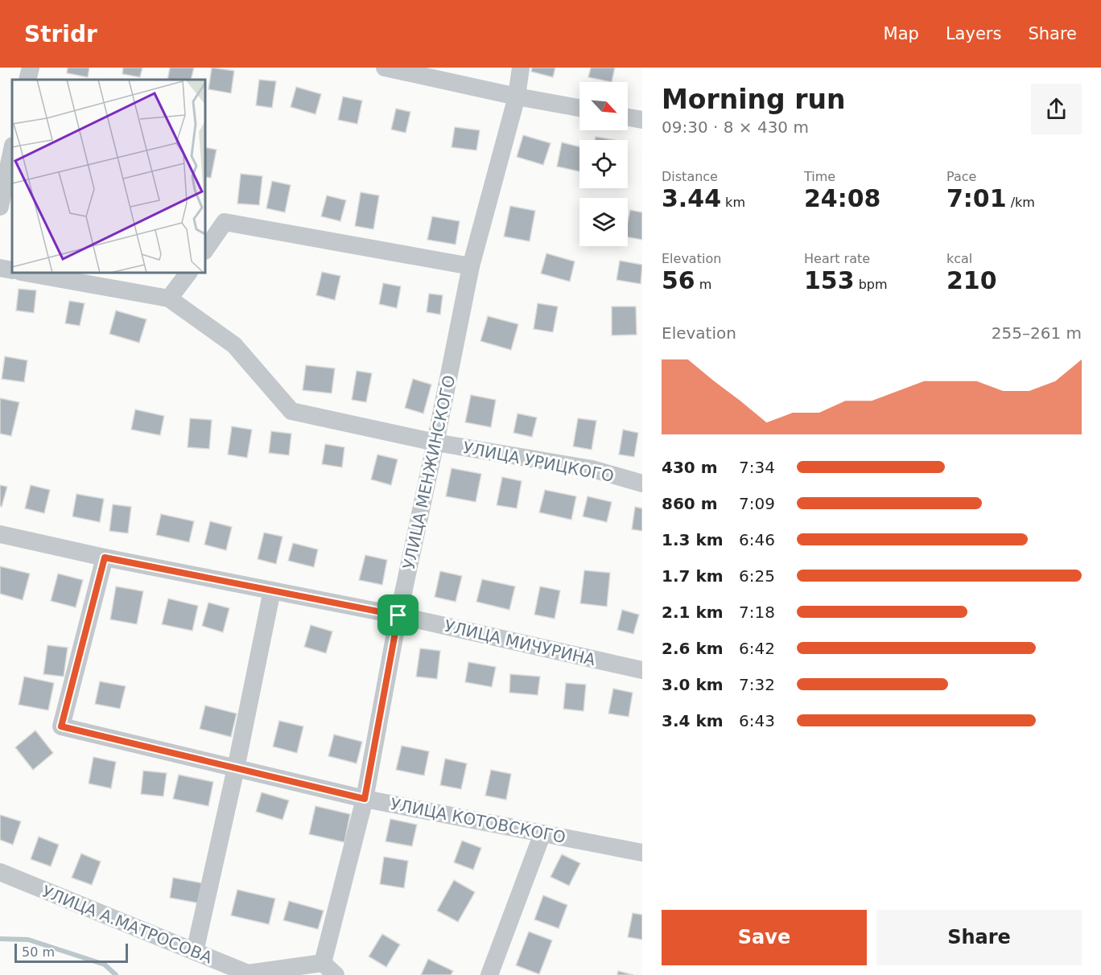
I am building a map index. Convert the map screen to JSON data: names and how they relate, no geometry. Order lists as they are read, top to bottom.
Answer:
{
  "streets": {
    "street": [
      "УЛИЦА УРИЦКОГО",
      "УЛИЦА МЕНЖИНСКОГО",
      "УЛИЦА МИЧУРИНА",
      "УЛИЦА КОТОВСКОГО",
      "УЛИЦА А.МАТРОСОВА"
    ]
  },
  "crossings": [
    ["УЛИЦА УРИЦКОГО", "УЛИЦА МЕНЖИНСКОГО"],
    ["УЛИЦА МЕНЖИНСКОГО", "УЛИЦА МИЧУРИНА"],
    ["УЛИЦА МЕНЖИНСКОГО", "УЛИЦА КОТОВСКОГО"],
    ["УЛИЦА МЕНЖИНСКОГО", "УЛИЦА А.МАТРОСОВА"],
    ["УЛИЦА МИЧУРИНА", "УЛИЦА КОТОВСКОГО"]
  ],
  "scale_bar": "50 m",
  "north": "bottom right",
  "page": {
    "header": "Stridr",
    "nav": ["Map", "Layers", "Share"],
    "heading": ["Morning run", "09:30 · 8 × 430 m"],
    "stats": [
      ["Distance", "3.44 km"],
      ["Time", "24:08"],
      ["Pace", "7:01 /km"],
      ["Elevation", "56 m"],
      ["Heart rate", "153 bpm"],
      ["kcal", "210"]
    ],
    "chart": ["Elevation", "255–261 m"],
    "list": [
      {
        "name": "430 m",
        "note": "7:34"
      },
      {
        "name": "860 m",
        "note": "7:09"
      },
      {
        "name": "1.3 km",
        "note": "6:46"
      },
      {
        "name": "1.7 km",
        "note": "6:25"
      },
      {
        "name": "2.1 km",
        "note": "7:18"
      },
      {
        "name": "2.6 km",
        "note": "6:42"
      },
      {
        "name": "3.0 km",
        "note": "7:32"
      },
      {
        "name": "3.4 km",
        "note": "6:43"
      }
    ],
    "buttons": ["Save", "Share"],
    "scale": "50 m"
  }
}
